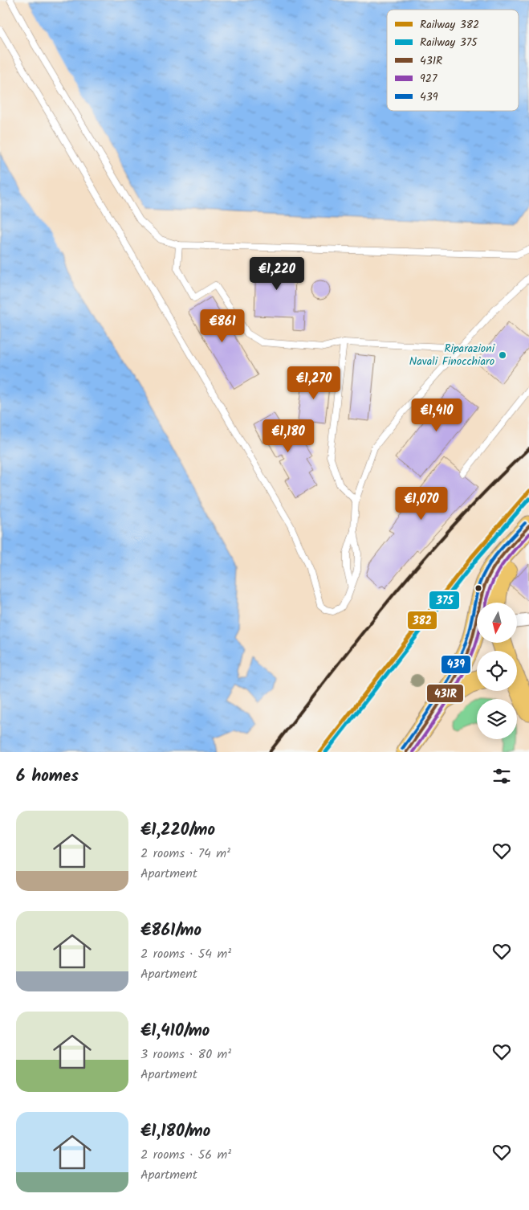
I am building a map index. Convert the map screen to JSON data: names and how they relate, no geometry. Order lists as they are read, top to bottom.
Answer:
{
  "places": ["Riparazioni Navali Finocchiaro"],
  "lines": [
    "rail line 382",
    "rail line 375",
    "transit line 439",
    "transit line 431R",
    "transit line 927"
  ],
  "legend": [
    "Railway 382",
    "Railway 375",
    "431R",
    "927",
    "439"
  ],
  "north": "bottom",
  "page": {
    "price": [
      "€1,220",
      "€861",
      "€1,270",
      "€1,410",
      "€1,180",
      "€1,070"
    ],
    "heading": "6 homes",
    "list": [
      {
        "name": "€1,220/mo",
        "note": "2 rooms · 74 m² · Apartment"
      },
      {
        "name": "€861/mo",
        "note": "2 rooms · 54 m² · Apartment"
      },
      {
        "name": "€1,410/mo",
        "note": "3 rooms · 80 m² · Apartment"
      },
      {
        "name": "€1,180/mo",
        "note": "2 rooms · 56 m² · Apartment"
      }
    ]
  }
}
